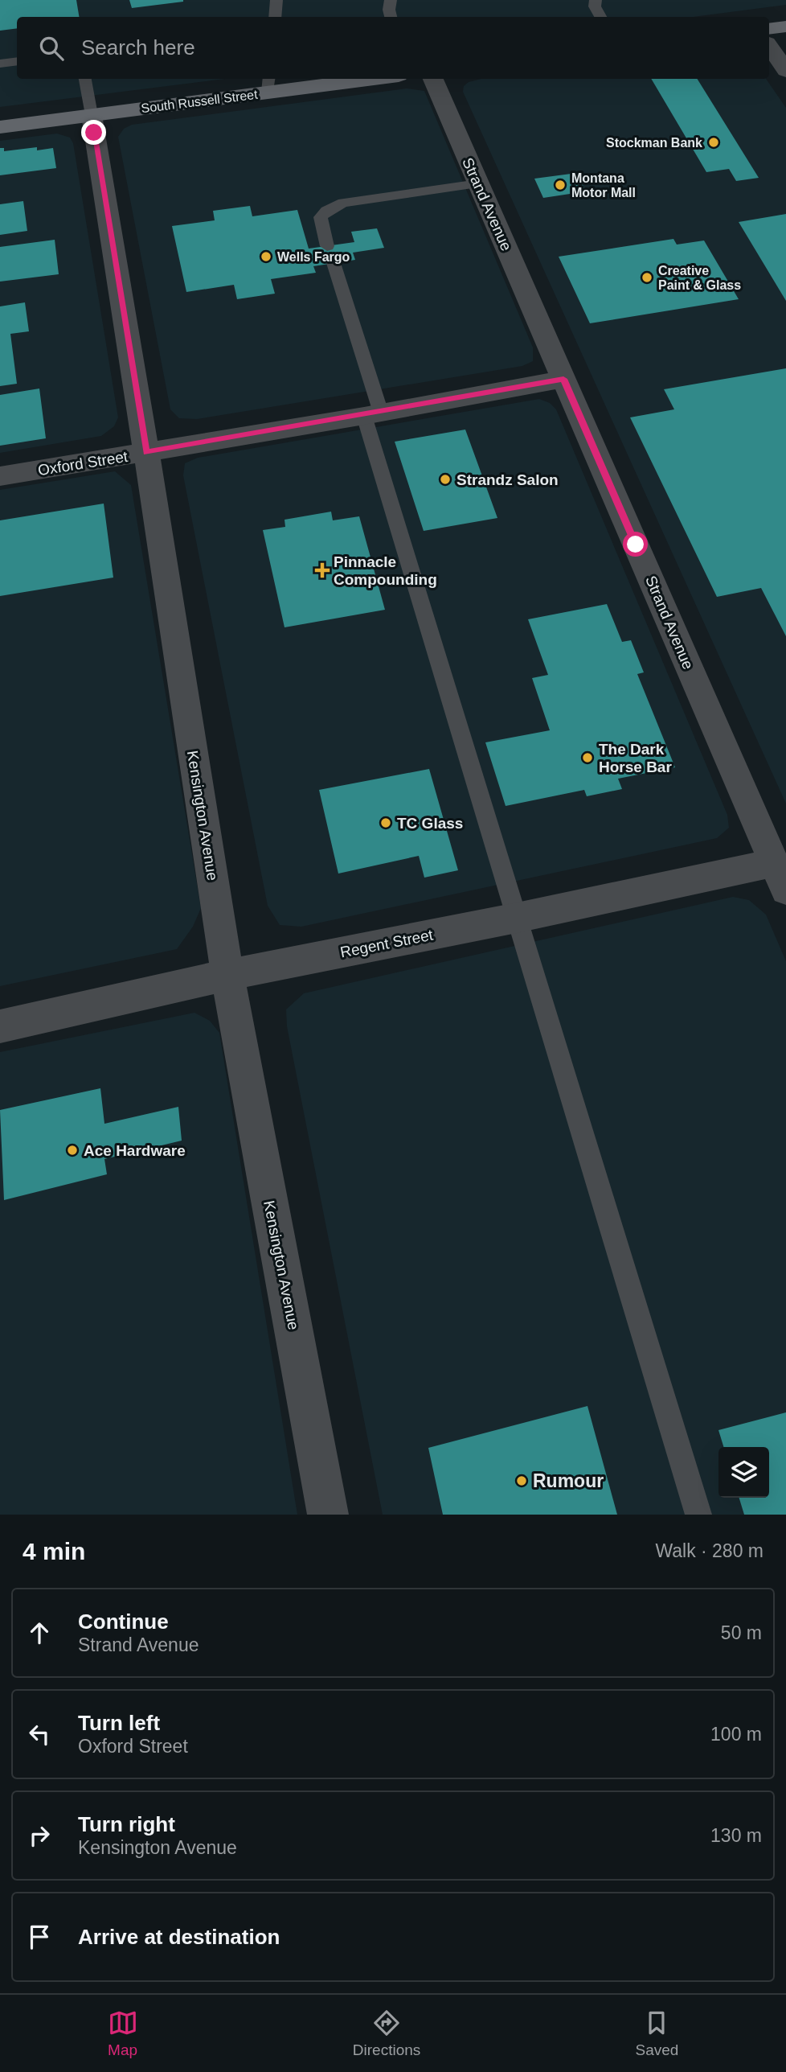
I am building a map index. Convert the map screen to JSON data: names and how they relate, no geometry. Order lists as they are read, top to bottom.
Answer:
{
  "streets": {
    "main road": ["South Russell Street"],
    "street": [
      "Strand Avenue",
      "Oxford Street",
      "Kensington Avenue",
      "Regent Street"
    ]
  },
  "crossings": [
    ["South Russell Street", "Kensington Avenue"],
    ["Strand Avenue", "Oxford Street"],
    ["Strand Avenue", "Regent Street"],
    ["Oxford Street", "Kensington Avenue"],
    ["Kensington Avenue", "Regent Street"]
  ],
  "places": {
    "other": [
      "Stockman Bank",
      "Montana Motor Mall",
      "Wells Fargo",
      "Creative Paint & Glass",
      "Strandz Salon",
      "The Dark Horse Bar",
      "TC Glass",
      "Ace Hardware",
      "Rumour"
    ],
    "health": ["Pinnacle Compounding"]
  },
  "page": {
    "search": "Search here",
    "heading": ["4 min", "Walk · 280 m"],
    "list": [
      ["Continue", "Strand Avenue", "50 m"],
      ["Turn left", "Oxford Street", "100 m"],
      ["Turn right", "Kensington Avenue", "130 m"],
      "Arrive at destination"
    ],
    "nav": ["Map", "Directions", "Saved"]
  }
}
